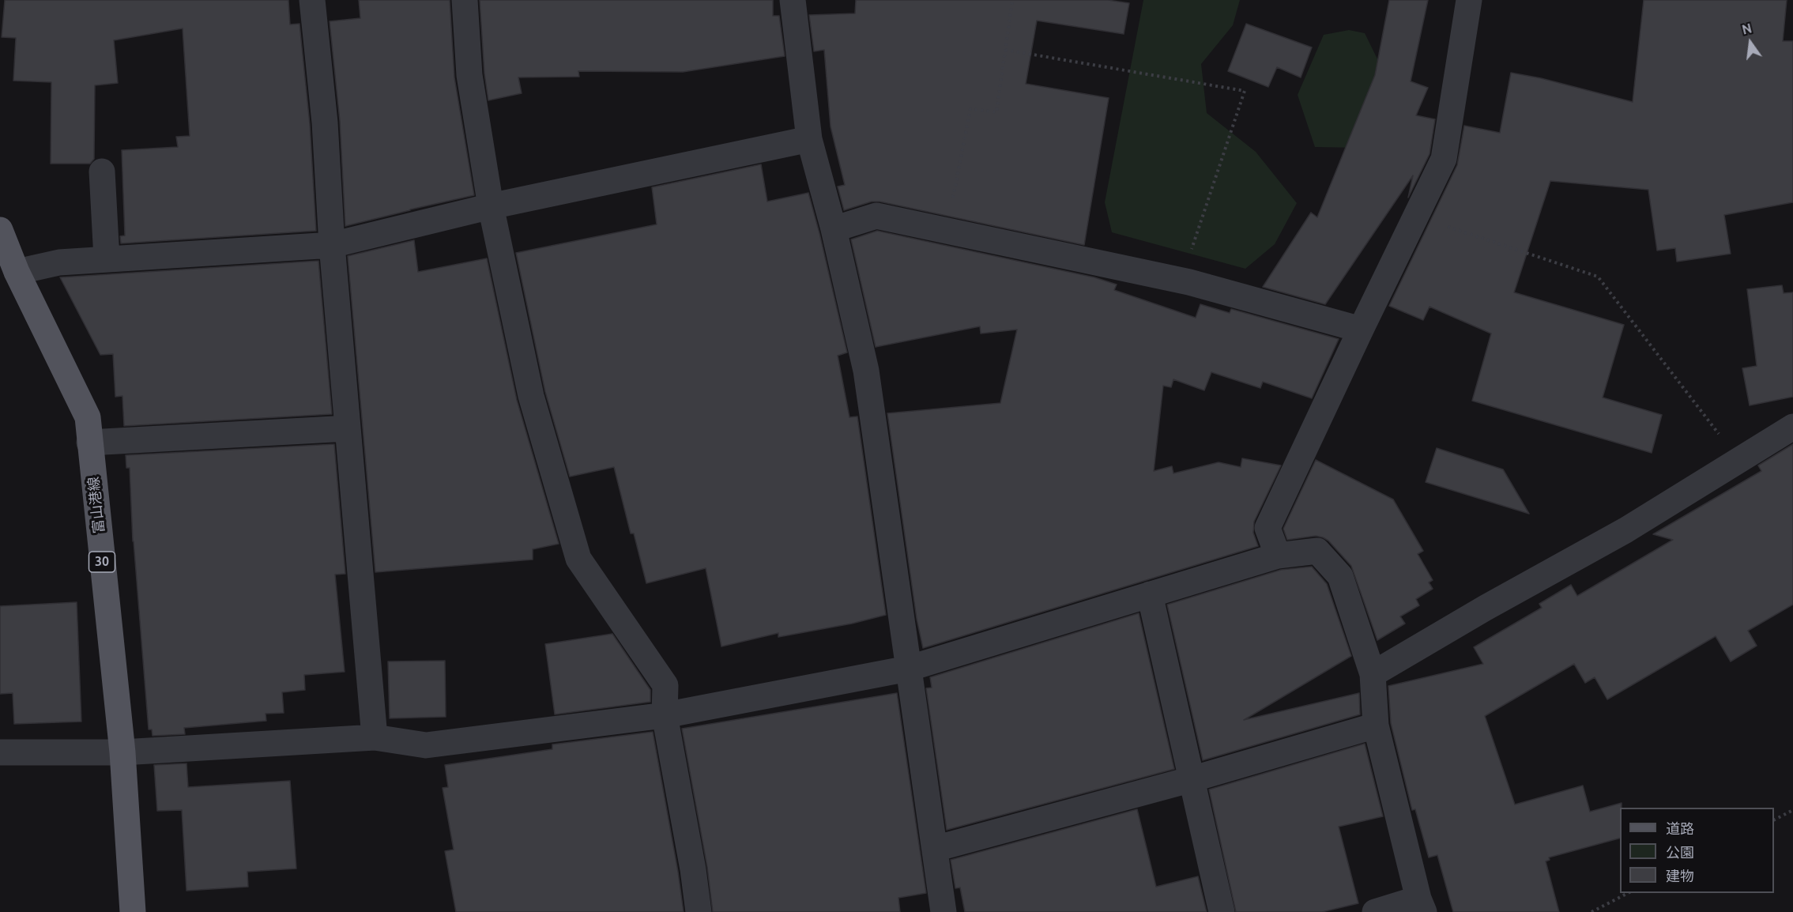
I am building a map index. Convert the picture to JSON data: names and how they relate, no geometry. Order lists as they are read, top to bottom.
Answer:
{
  "streets": {
    "main road": ["富山港線", "30"]
  },
  "legend": ["道路", "公園", "建物"],
  "north": "top"
}
